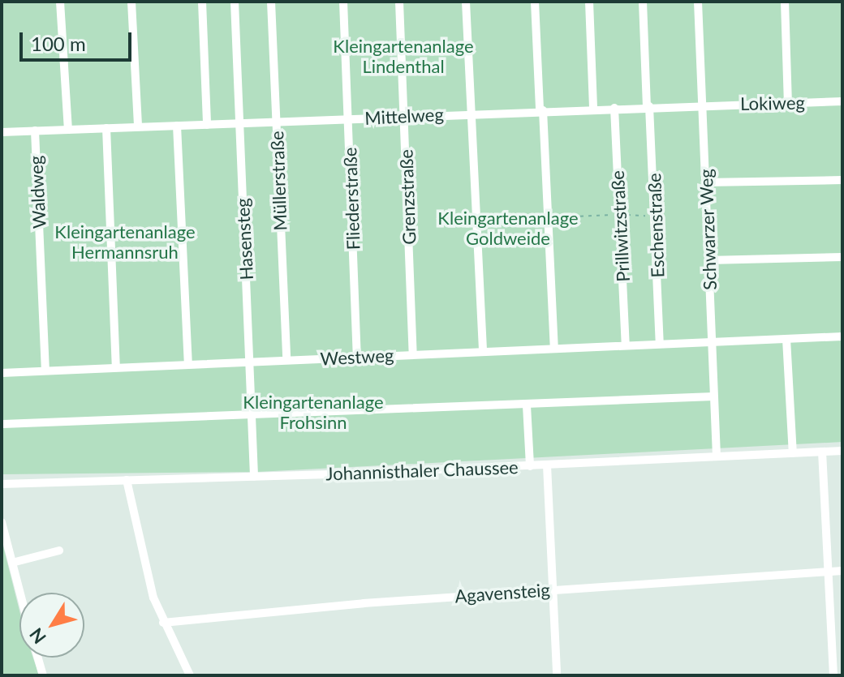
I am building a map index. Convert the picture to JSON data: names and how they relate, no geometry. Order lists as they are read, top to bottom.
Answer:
{
  "streets": {
    "street": [
      "Lokiweg",
      "Mittelweg",
      "Müllerstraße",
      "Waldweg",
      "Grenzstraße",
      "Fliederstraße",
      "Eschenstraße",
      "Prillwitzstraße",
      "Schwarzer Weg",
      "Hasensteg",
      "Westweg",
      "Johannisthaler Chaussee",
      "Agavensteig"
    ]
  },
  "crossings": [
    ["Lokiweg", "Mittelweg"],
    ["Lokiweg", "Schwarzer Weg"],
    ["Mittelweg", "Müllerstraße"],
    ["Mittelweg", "Waldweg"],
    ["Mittelweg", "Grenzstraße"],
    ["Mittelweg", "Fliederstraße"],
    ["Mittelweg", "Eschenstraße"],
    ["Mittelweg", "Prillwitzstraße"],
    ["Mittelweg", "Schwarzer Weg"],
    ["Mittelweg", "Hasensteg"],
    ["Müllerstraße", "Westweg"],
    ["Waldweg", "Westweg"],
    ["Grenzstraße", "Westweg"],
    ["Fliederstraße", "Westweg"],
    ["Eschenstraße", "Westweg"],
    ["Prillwitzstraße", "Westweg"],
    ["Schwarzer Weg", "Westweg"],
    ["Schwarzer Weg", "Johannisthaler Chaussee"],
    ["Hasensteg", "Westweg"],
    ["Hasensteg", "Johannisthaler Chaussee"]
  ],
  "parks": [
    "Kleingartenanlage Lindenthal",
    "Kleingartenanlage Goldweide",
    "Kleingartenanlage Hermannsruh",
    "Kleingartenanlage Frohsinn"
  ],
  "scale_bar": "100 m",
  "north": "bottom left"
}
